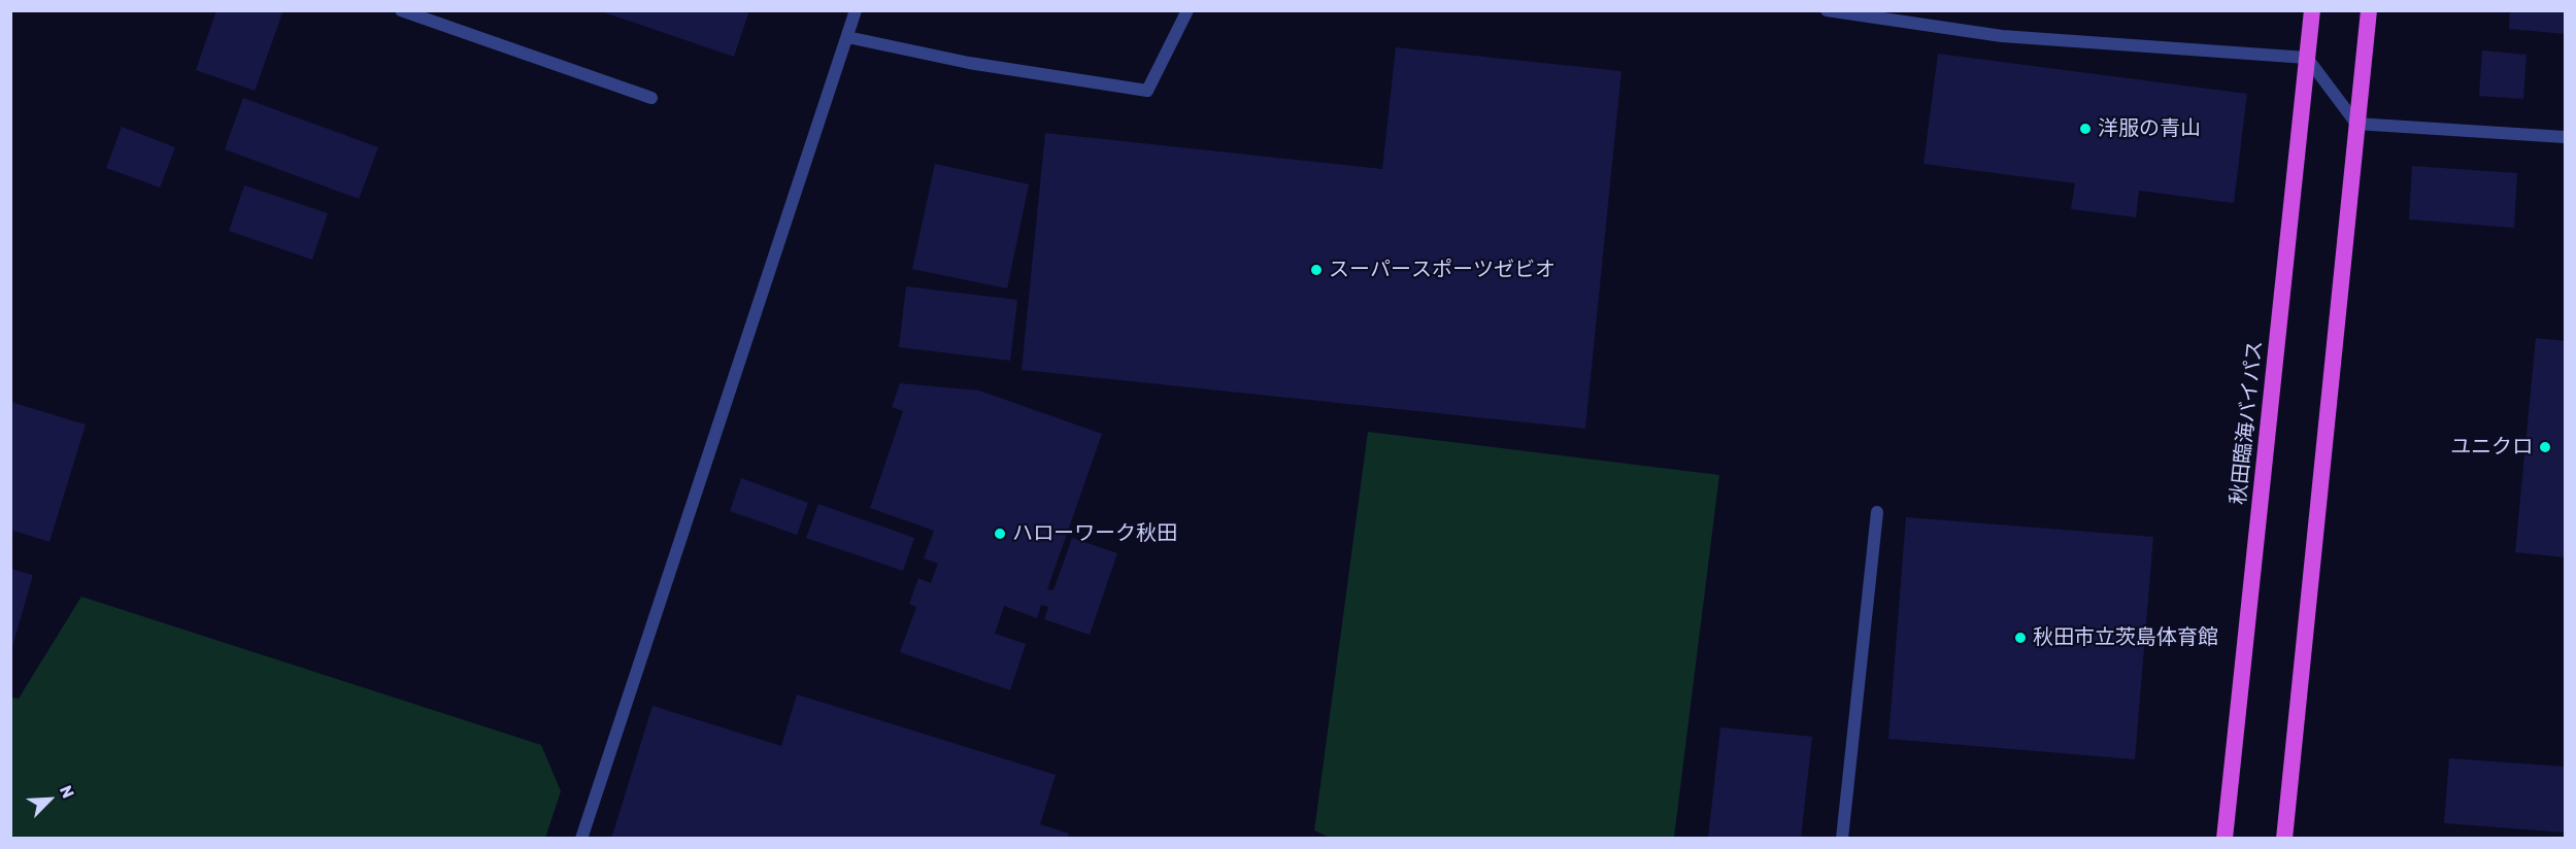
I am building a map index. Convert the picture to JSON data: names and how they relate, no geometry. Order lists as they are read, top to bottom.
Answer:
{
  "streets": {
    "highway": ["秋田臨海バイパス"]
  },
  "places": [
    "洋服の青山",
    "スーパースポーツゼビオ",
    "ユニクロ",
    "ハローワーク秋田",
    "秋田市立茨島体育館"
  ],
  "north": "top right"
}
